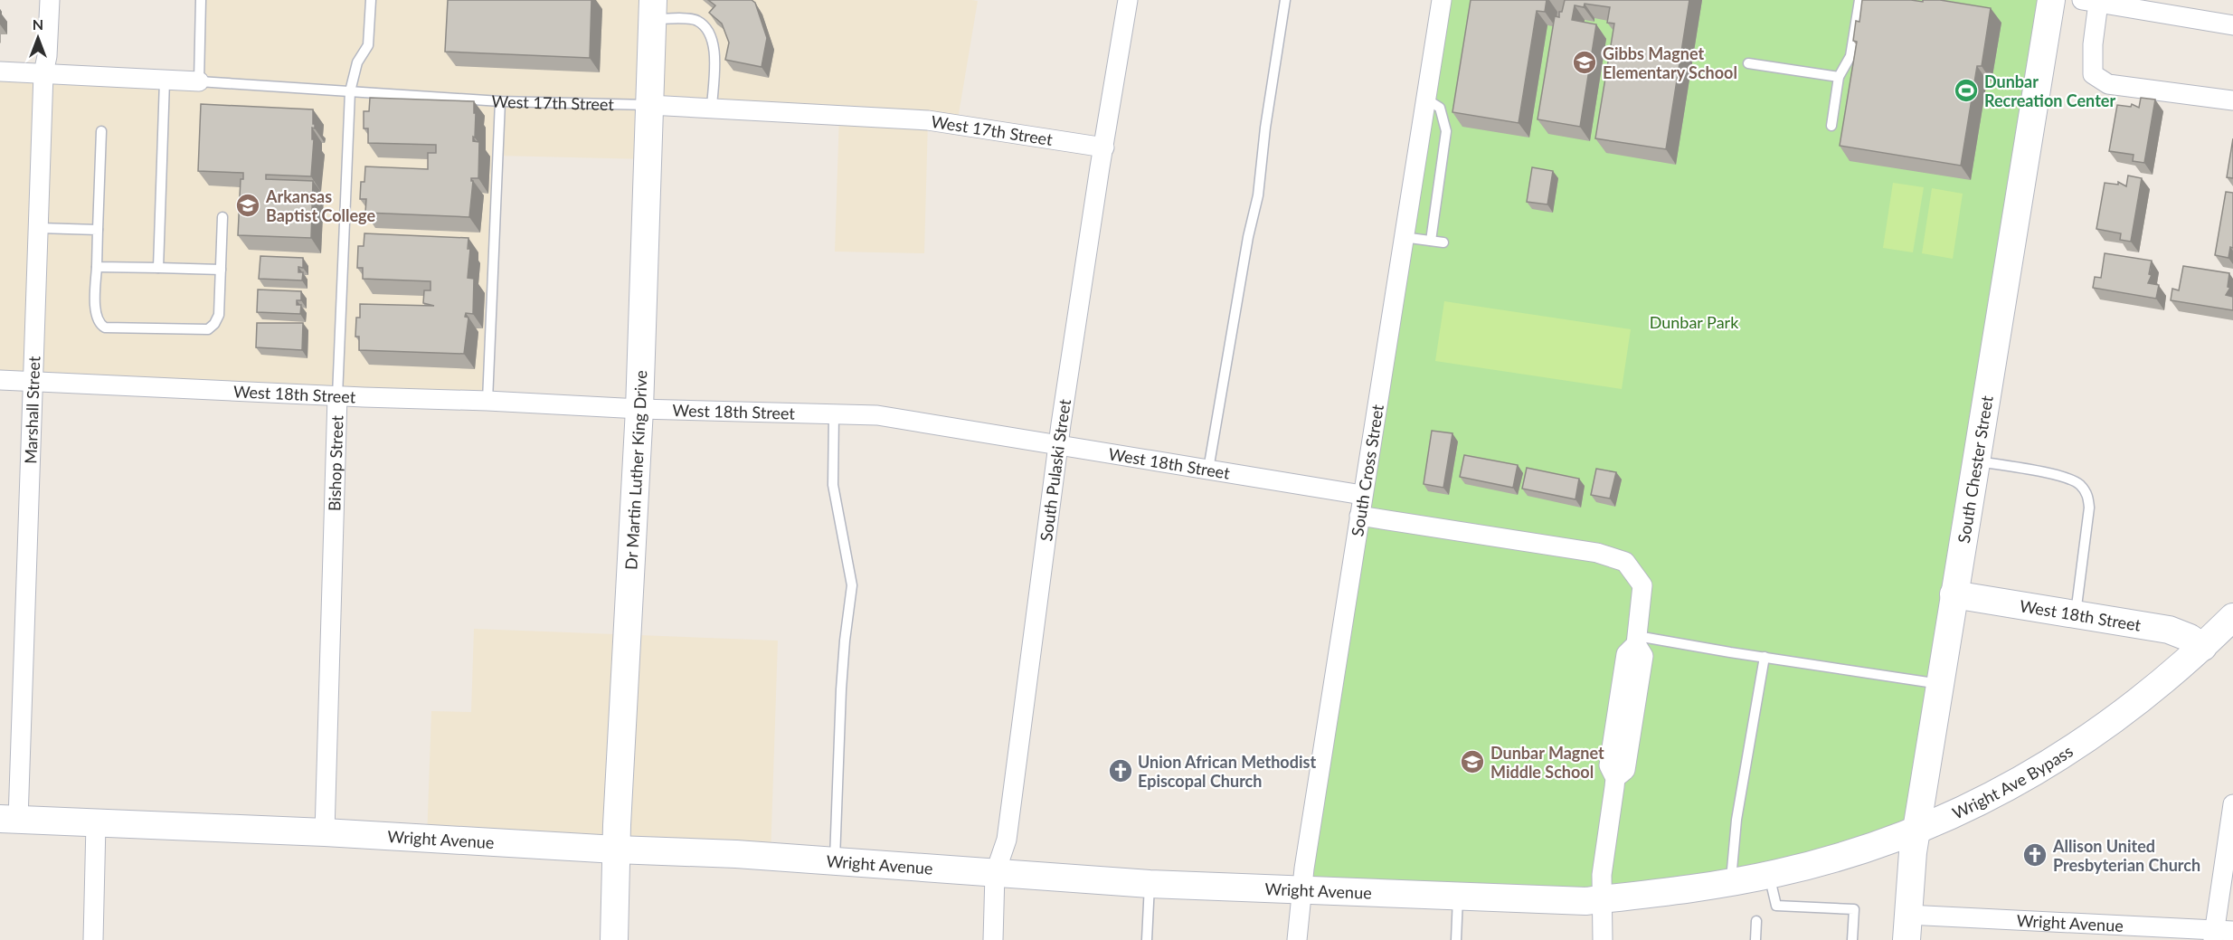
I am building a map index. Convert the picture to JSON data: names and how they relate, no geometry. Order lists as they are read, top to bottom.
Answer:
{
  "streets": {
    "main road": [
      "West 18th Street",
      "South Chester Street",
      "Dr Martin Luther King Drive",
      "Wright Ave Bypass",
      "Wright Avenue"
    ],
    "street": [
      "West 17th Street",
      "Marshall Street",
      "Bishop Street",
      "South Pulaski Street",
      "South Cross Street"
    ]
  },
  "crossings": [
    ["West 17th Street", "Marshall Street"],
    ["West 17th Street", "Bishop Street"],
    ["West 17th Street", "South Pulaski Street"],
    ["West 17th Street", "Dr Martin Luther King Drive"],
    ["West 18th Street", "Marshall Street"],
    ["West 18th Street", "Bishop Street"],
    ["West 18th Street", "South Pulaski Street"],
    ["West 18th Street", "South Cross Street"],
    ["West 18th Street", "South Chester Street"],
    ["West 18th Street", "Dr Martin Luther King Drive"],
    ["West 18th Street", "Wright Ave Bypass"],
    ["Marshall Street", "Wright Avenue"],
    ["Bishop Street", "Wright Avenue"],
    ["South Pulaski Street", "Wright Avenue"],
    ["South Cross Street", "Wright Avenue"],
    ["South Chester Street", "Wright Ave Bypass"],
    ["South Chester Street", "Wright Avenue"],
    ["Dr Martin Luther King Drive", "Wright Avenue"],
    ["Wright Ave Bypass", "Wright Avenue"]
  ],
  "parks": ["Dunbar Park"],
  "places": {
    "school or university": ["Gibbs Magnet Elementary School", "Arkansas Baptist College", "Dunbar Magnet Middle School"],
    "sports": ["Dunbar Recreation Center"],
    "church": ["Union African Methodist Episcopal Church", "Allison United Presbyterian Church"]
  },
  "north": "top"
}
